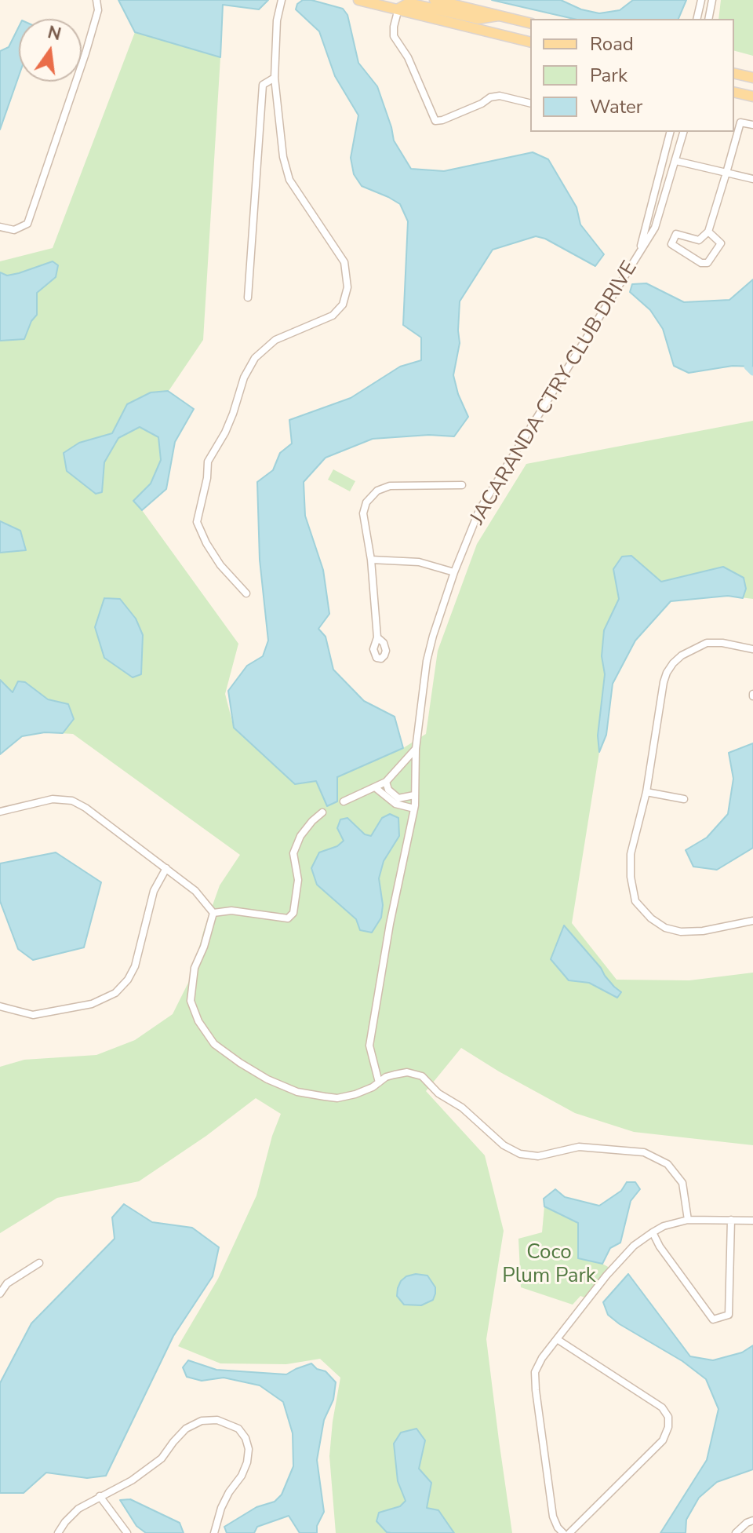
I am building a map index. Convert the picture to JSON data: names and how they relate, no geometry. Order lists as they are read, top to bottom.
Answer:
{
  "streets": {
    "street": ["JACARANDA CTRY CLUB DRIVE"]
  },
  "parks": ["Coco Plum Park"],
  "legend": ["Road", "Park", "Water"],
  "north": "top"
}
